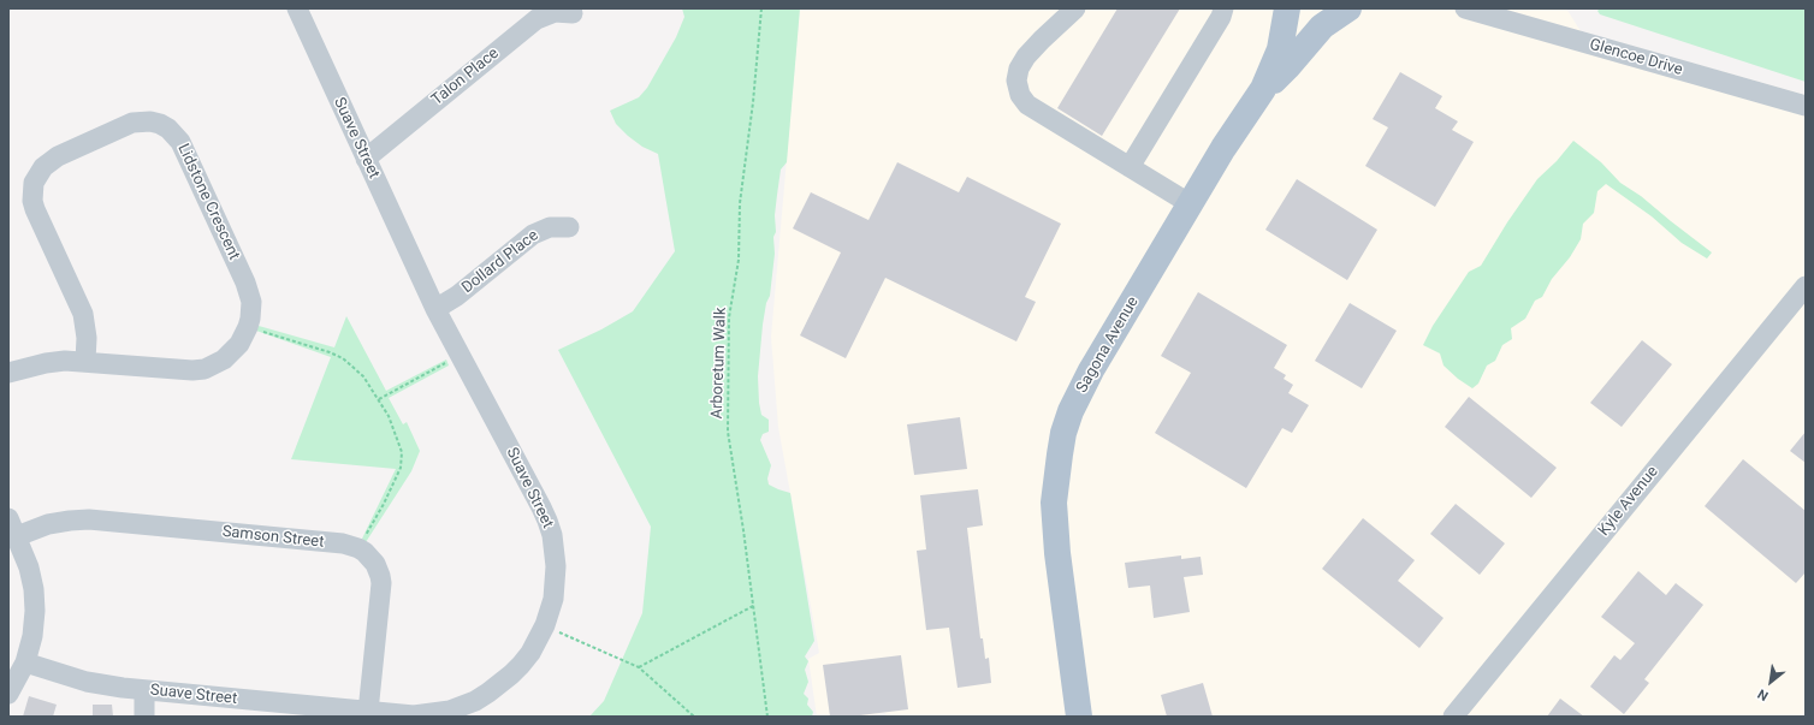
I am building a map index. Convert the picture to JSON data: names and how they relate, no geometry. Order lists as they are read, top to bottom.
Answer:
{
  "streets": {
    "main road": ["Sagona Avenue"],
    "street": [
      "Glencoe Drive",
      "Talon Place",
      "Suave Street",
      "Lidstone Crescent",
      "Dollard Place",
      "Kyle Avenue",
      "Samson Street"
    ],
    "path": ["Arboretum Walk"]
  },
  "crossings": [
    ["Talon Place", "Suave Street"],
    ["Suave Street", "Dollard Place"]
  ],
  "north": "bottom left"
}
